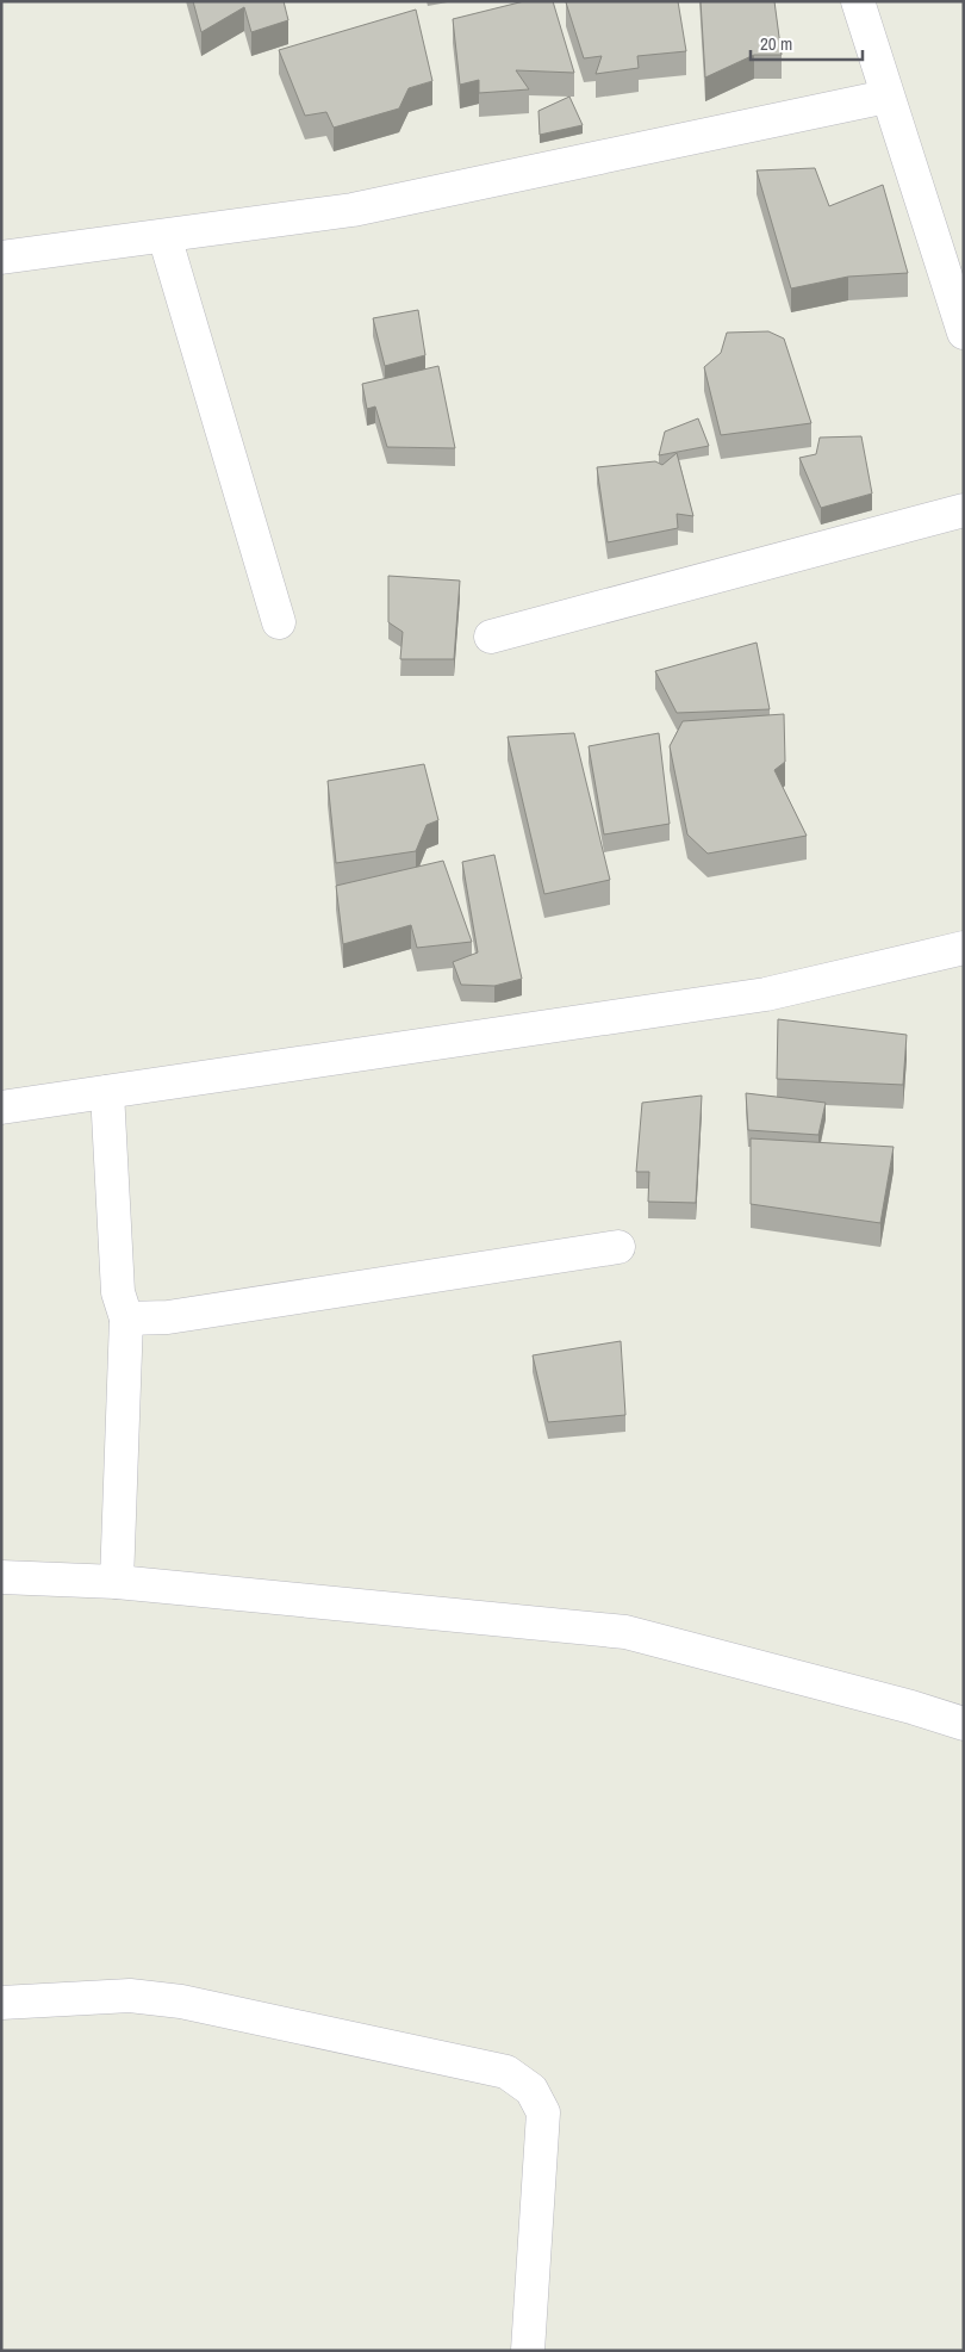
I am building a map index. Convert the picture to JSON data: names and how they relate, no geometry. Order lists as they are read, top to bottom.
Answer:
{
  "scale_bar": "20 m"
}
